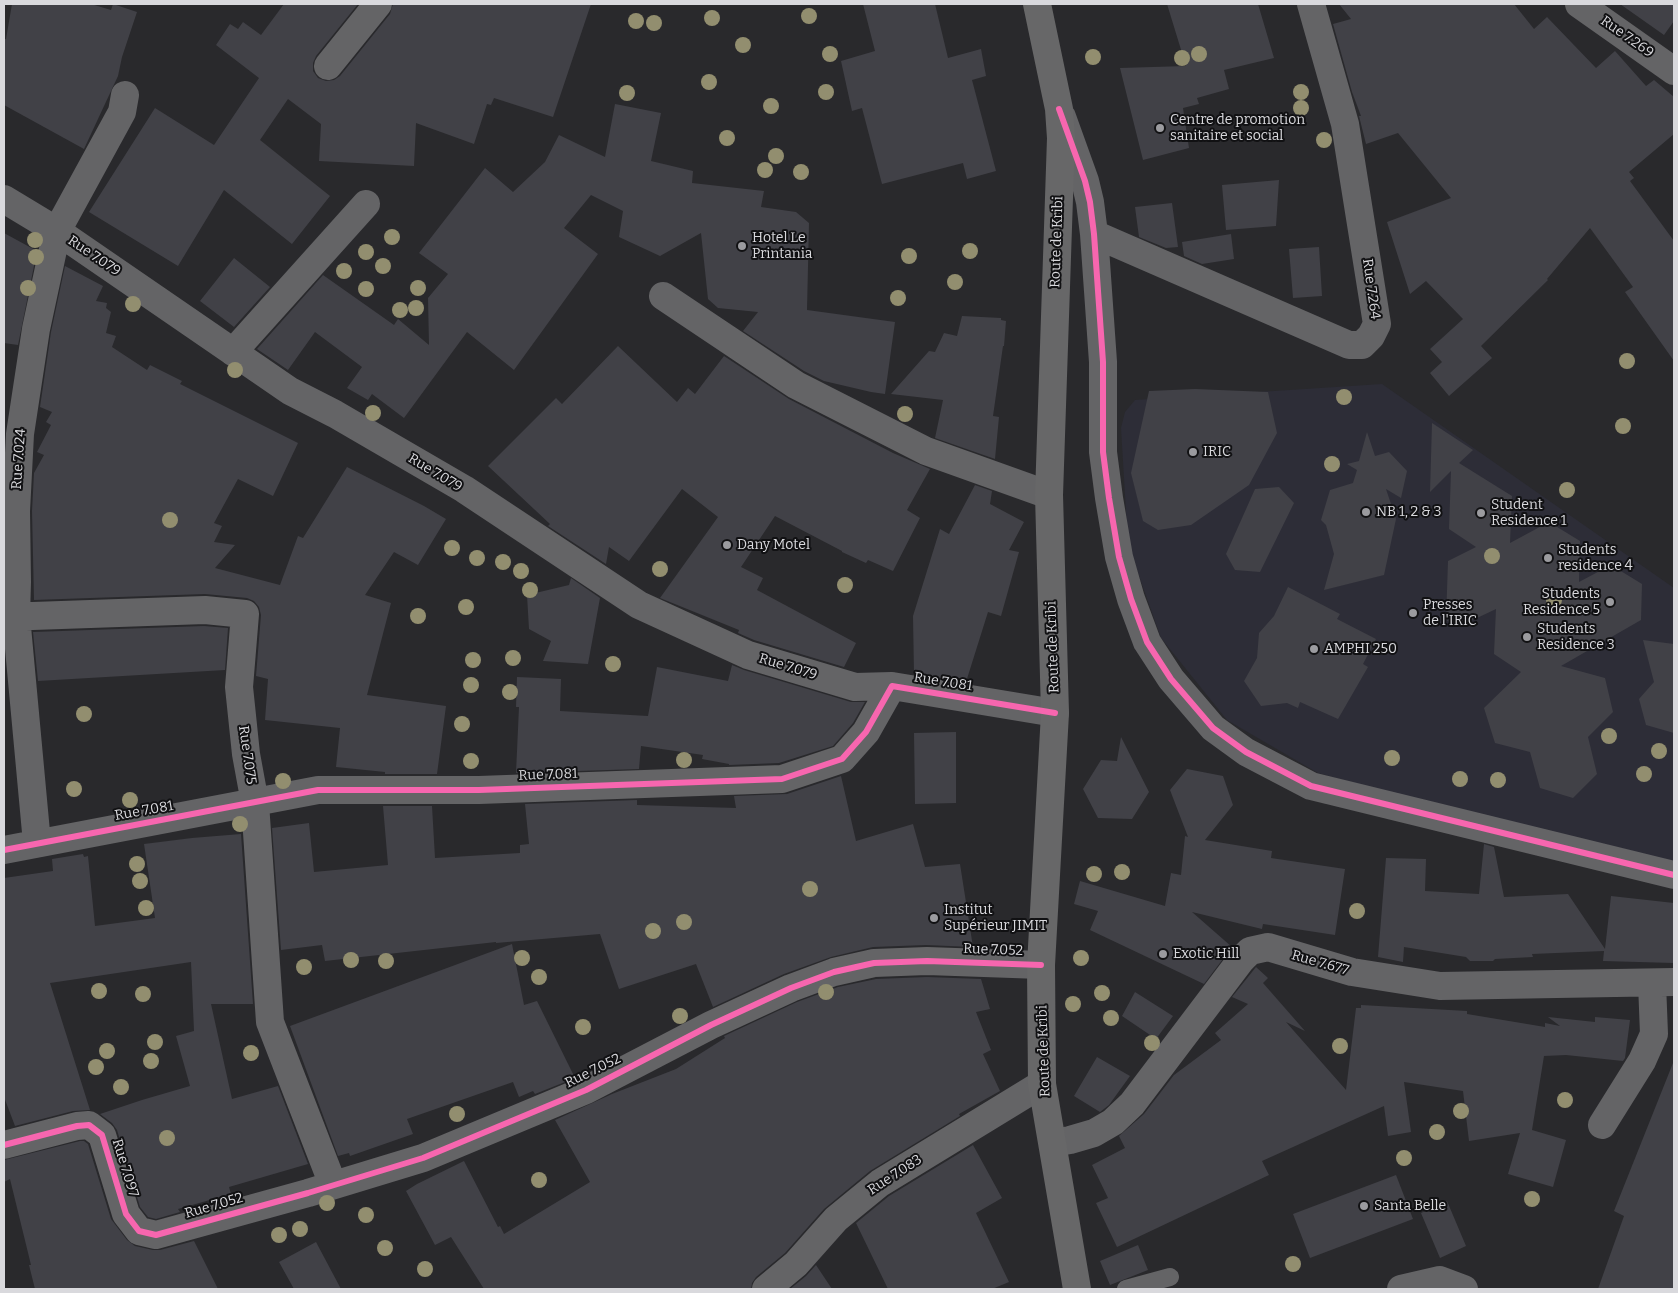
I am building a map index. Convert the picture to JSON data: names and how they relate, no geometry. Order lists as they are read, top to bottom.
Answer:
{
  "streets": {
    "main road": ["Route de Kribi"],
    "street": [
      "Rue 7.269",
      "Rue 7.079",
      "Rue 7.264",
      "Rue 7.024",
      "Rue 7.081",
      "Rue 7.075",
      "Rue 7.052",
      "Rue 7.677",
      "Rue 7.097",
      "Rue 7.083"
    ]
  },
  "crossings": [
    ["Route de Kribi", "Rue 7.081"],
    ["Route de Kribi", "Rue 7.052"],
    ["Route de Kribi", "Rue 7.677"],
    ["Route de Kribi", "Rue 7.083"],
    ["Rue 7.079", "Rue 7.024"],
    ["Rue 7.079", "Rue 7.081"],
    ["Rue 7.024", "Rue 7.081"],
    ["Rue 7.024", "Rue 7.075"],
    ["Rue 7.081", "Rue 7.075"],
    ["Rue 7.075", "Rue 7.052"],
    ["Rue 7.052", "Rue 7.097"]
  ],
  "places": [
    "Centre de promotion sanitaire et social",
    "Hotel Le Printania",
    "IRIC",
    "NB 1, 2 & 3",
    "Student Residence 1",
    "Dany Motel",
    "Students residence 4",
    "Students Residence 5",
    "Presses de l'IRIC",
    "Students Residence 3",
    "AMPHI 250",
    "Institut Supérieur JIMIT",
    "Exotic Hill",
    "Santa Belle"
  ]
}
